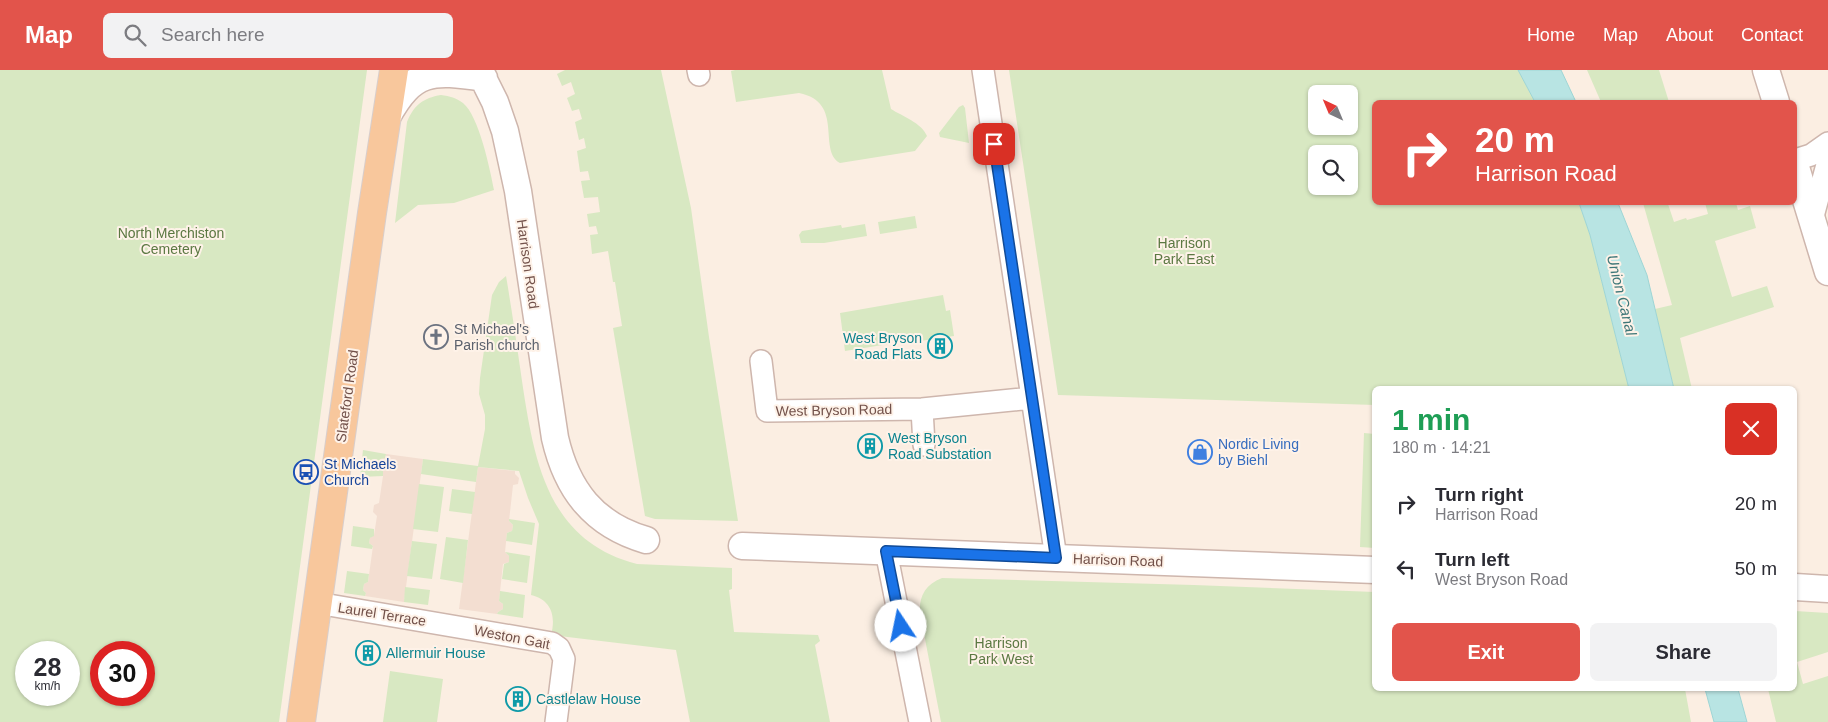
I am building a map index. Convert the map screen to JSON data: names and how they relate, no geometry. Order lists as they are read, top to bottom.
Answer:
{
  "streets": {
    "main road": ["Slateford Road"],
    "street": [
      "Harrison Road",
      "West Bryson Road",
      "Laurel Terrace",
      "Weston Gait"
    ]
  },
  "crossings": [
    ["Slateford Road", "Laurel Terrace"],
    ["Laurel Terrace", "Weston Gait"]
  ],
  "water": ["Union Canal"],
  "parks": ["North Merchiston Cemetery", "Harrison Park East", "Harrison Park West"],
  "places": {
    "church": ["St Michael's Parish church"],
    "building": [
      "West Bryson Road Flats",
      "West Bryson Road Substation",
      "Allermuir House",
      "Castlelaw House"
    ],
    "shop": ["Nordic Living by Biehl"],
    "bus stop": ["St Michaels Church"]
  },
  "north": "top left",
  "page": {
    "header": "Map",
    "search": "Search here",
    "nav": [
      "Home",
      "Map",
      "About",
      "Contact"
    ],
    "turn": ["20 m", "Harrison Road"],
    "heading": ["1 min", "180 m · 14:21"],
    "list": [
      {
        "name": "Turn right",
        "note": "Harrison Road",
        "value": "20 m"
      },
      {
        "name": "Turn left",
        "note": "West Bryson Road",
        "value": "50 m"
      }
    ],
    "buttons": ["Exit", "Share"],
    "speed": "28 km/h",
    "limit": "30"
  }
}
